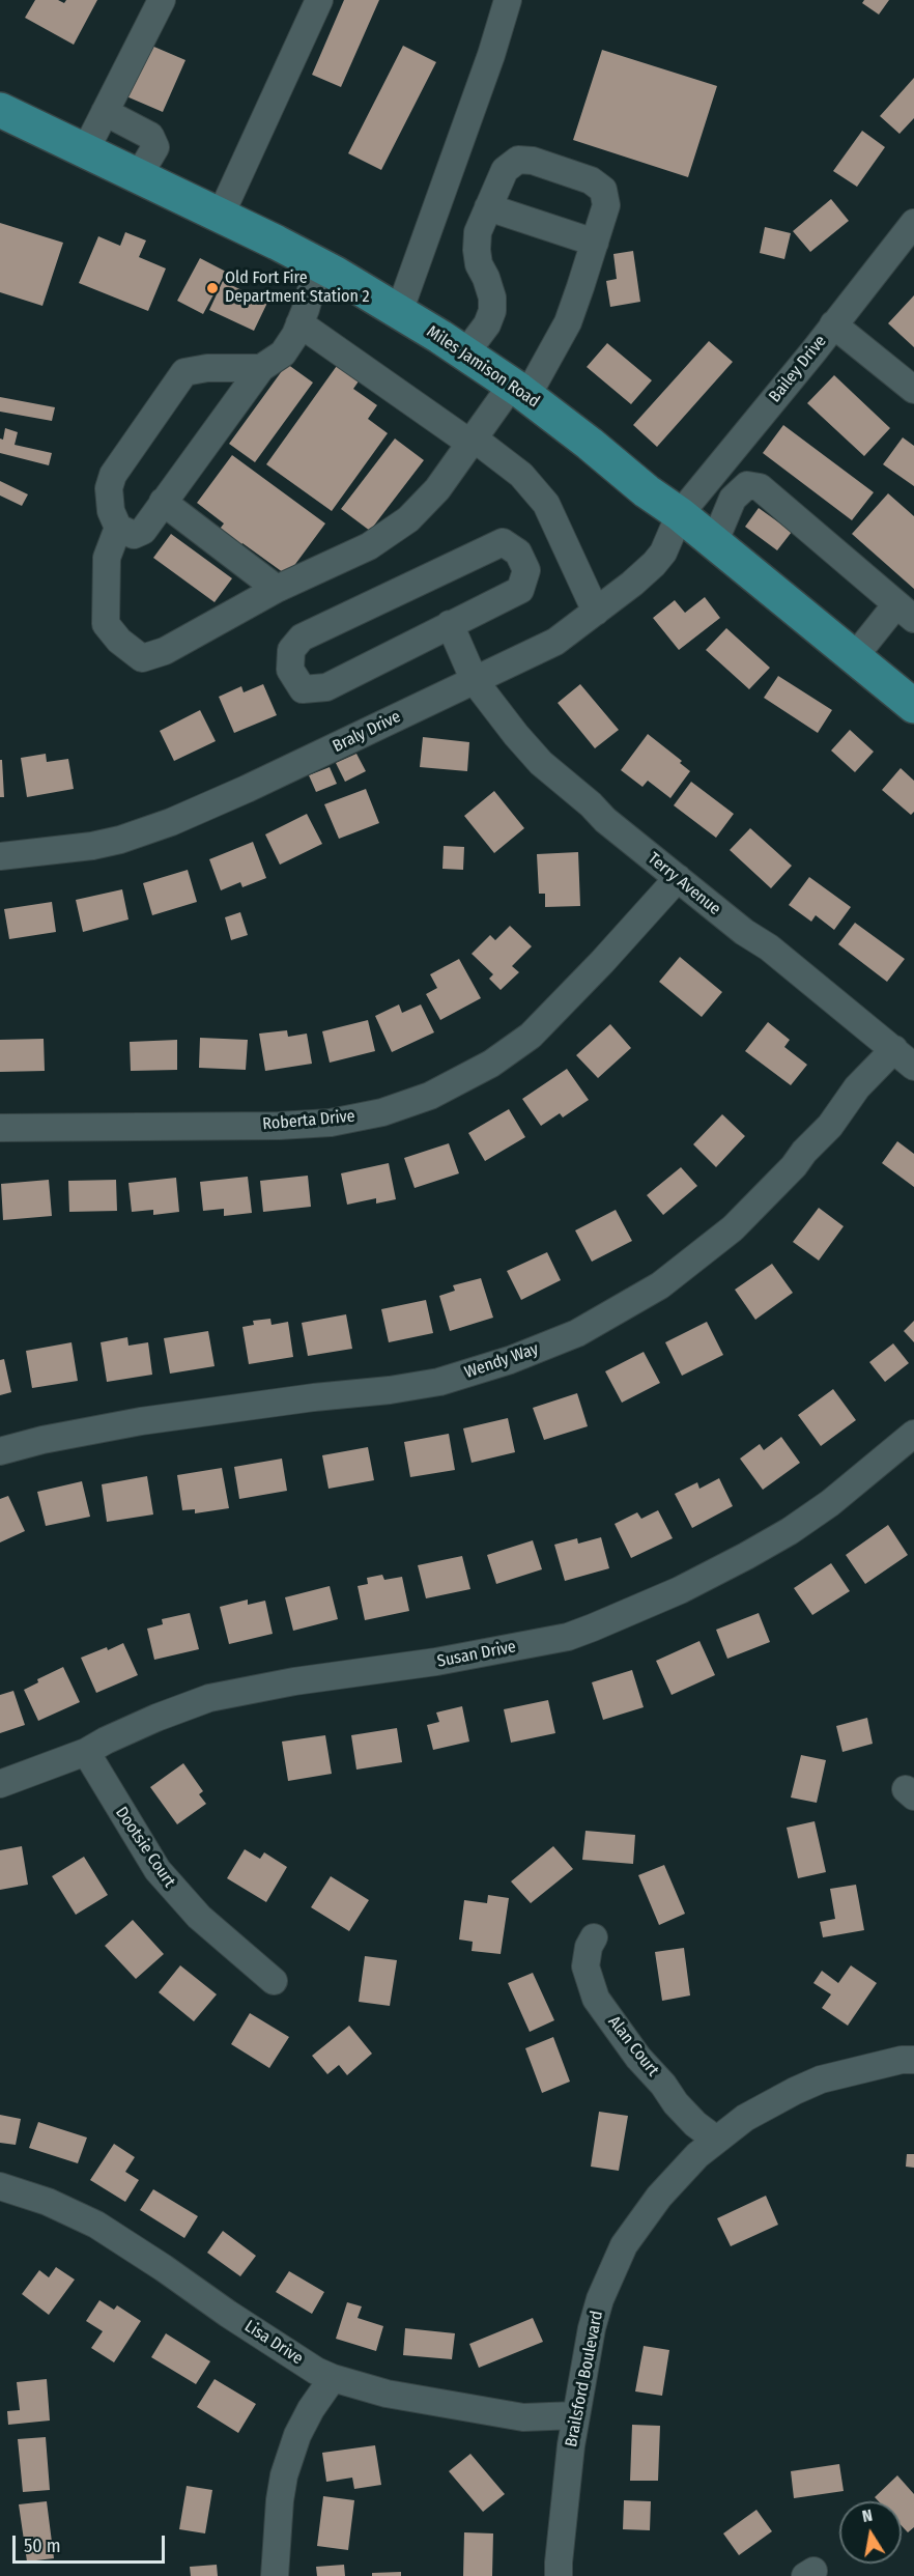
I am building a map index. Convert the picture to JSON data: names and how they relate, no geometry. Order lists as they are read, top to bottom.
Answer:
{
  "streets": {
    "main road": ["Miles Jamison Road"],
    "street": [
      "Bailey Drive",
      "Braly Drive",
      "Terry Avenue",
      "Roberta Drive",
      "Wendy Way",
      "Susan Drive",
      "Dootsie Court",
      "Alan Court",
      "Lisa Drive",
      "Brailsford Boulevard"
    ]
  },
  "crossings": [
    ["Miles Jamison Road", "Bailey Drive"],
    ["Miles Jamison Road", "Braly Drive"],
    ["Bailey Drive", "Braly Drive"],
    ["Braly Drive", "Terry Avenue"],
    ["Terry Avenue", "Roberta Drive"],
    ["Terry Avenue", "Wendy Way"],
    ["Susan Drive", "Dootsie Court"],
    ["Alan Court", "Brailsford Boulevard"],
    ["Lisa Drive", "Brailsford Boulevard"]
  ],
  "places": ["Old Fort Fire Department Station 2"],
  "scale_bar": "50 m",
  "north": "top"
}
